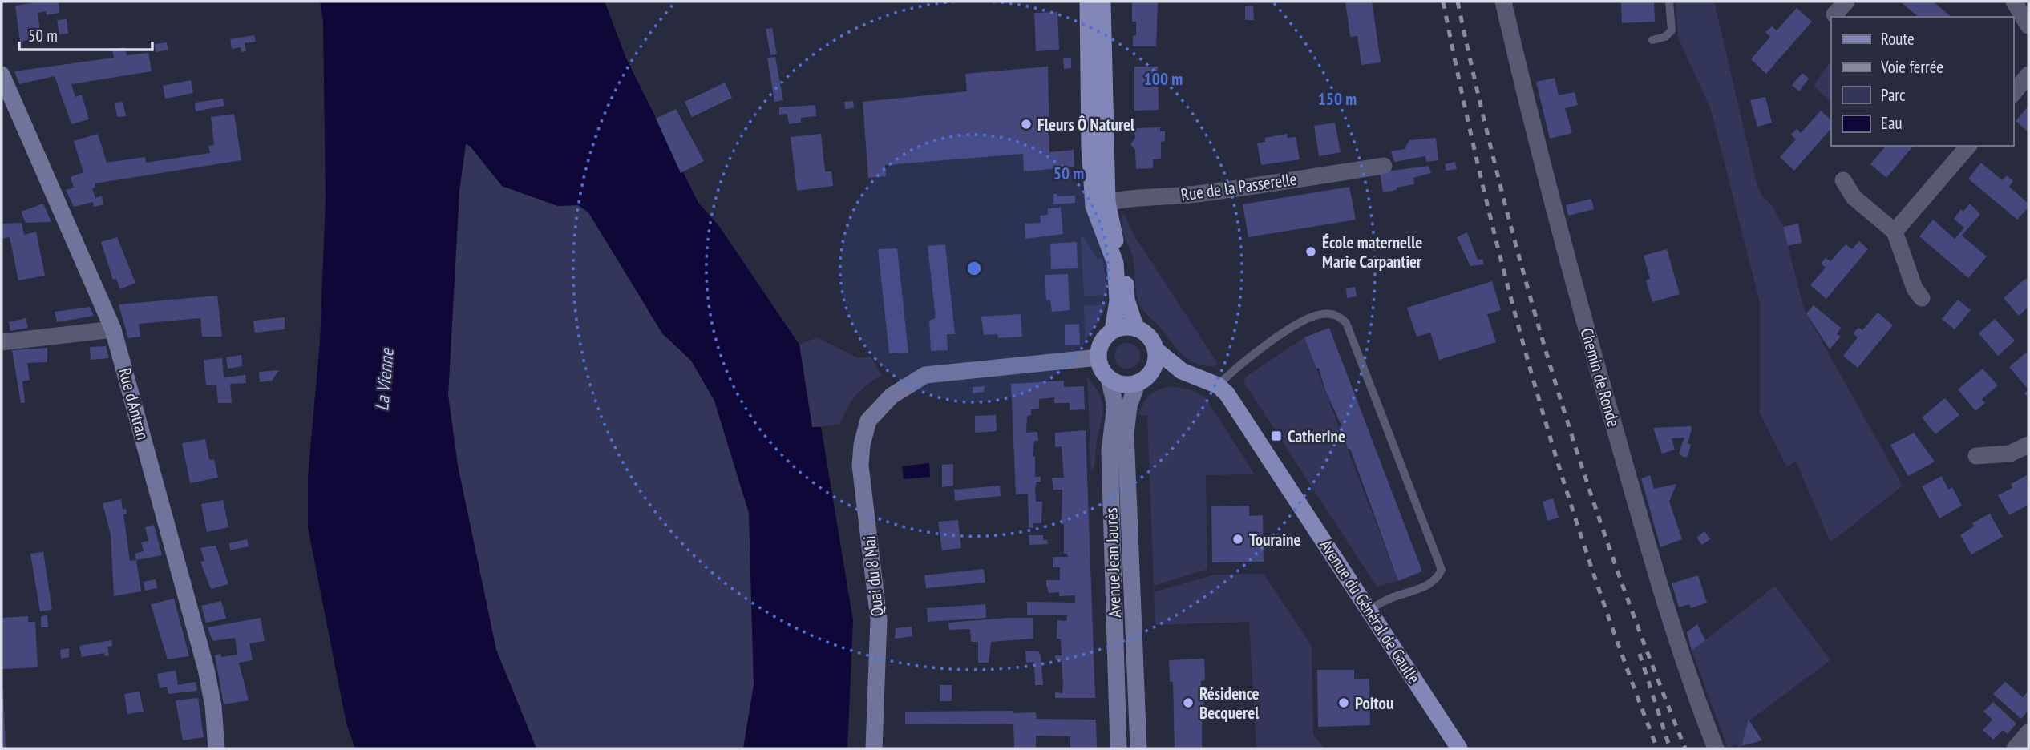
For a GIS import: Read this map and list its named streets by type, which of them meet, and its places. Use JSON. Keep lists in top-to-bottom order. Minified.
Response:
{"streets":{"main road":["Avenue du Général de Gaulle"],"street":["Rue de la Passerelle","Chemin de Ronde","Rue d'Antran","Avenue Jean Jaurès","Quai du 8 Mai"]},"crossings":[["Avenue Jean Jaurès","Quai du 8 Mai"],["Avenue Jean Jaurès","Avenue du Général de Gaulle"],["Quai du 8 Mai","Avenue du Général de Gaulle"]],"water":["La Vienne"],"places":{"other":["Fleurs Ô Naturel","École maternelle Marie Carpantier","Touraine","Résidence Becquerel","Poitou"],"transit":["Catherine"]},"legend":["Route","Voie ferrée","Parc","Eau"],"scale_bar":"50 m","rings":["100 m","150 m","50 m"]}
